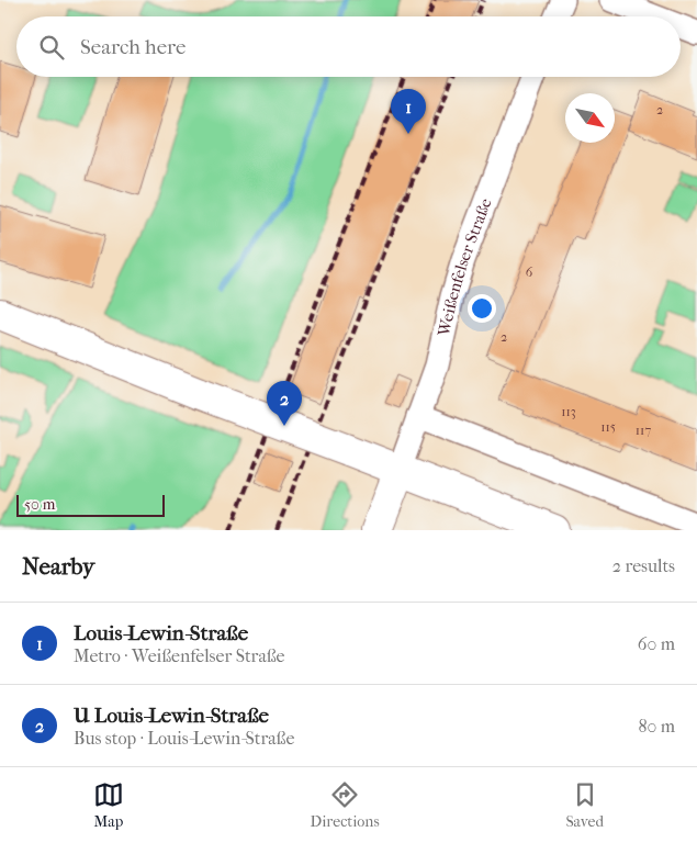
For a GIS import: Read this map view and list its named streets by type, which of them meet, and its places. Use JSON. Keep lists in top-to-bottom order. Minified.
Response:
{"streets":{"street":["Weißenfelser Straße"]},"house_numbers":["2","6","2","113","115","117"],"scale_bar":"50 m","north":"bottom right","page":{"search":"Search here","pins":["1","2"],"scale":"50 m","heading":["Nearby","2 results"],"list":[{"mark":"1","name":"Louis-Lewin-Straße","note":"Metro · Weißenfelser Straße","value":"60 m"},{"mark":"2","name":"U Louis-Lewin-Straße","note":"Bus stop · Louis-Lewin-Straße","value":"80 m"}],"nav":["Map","Directions","Saved"]}}
